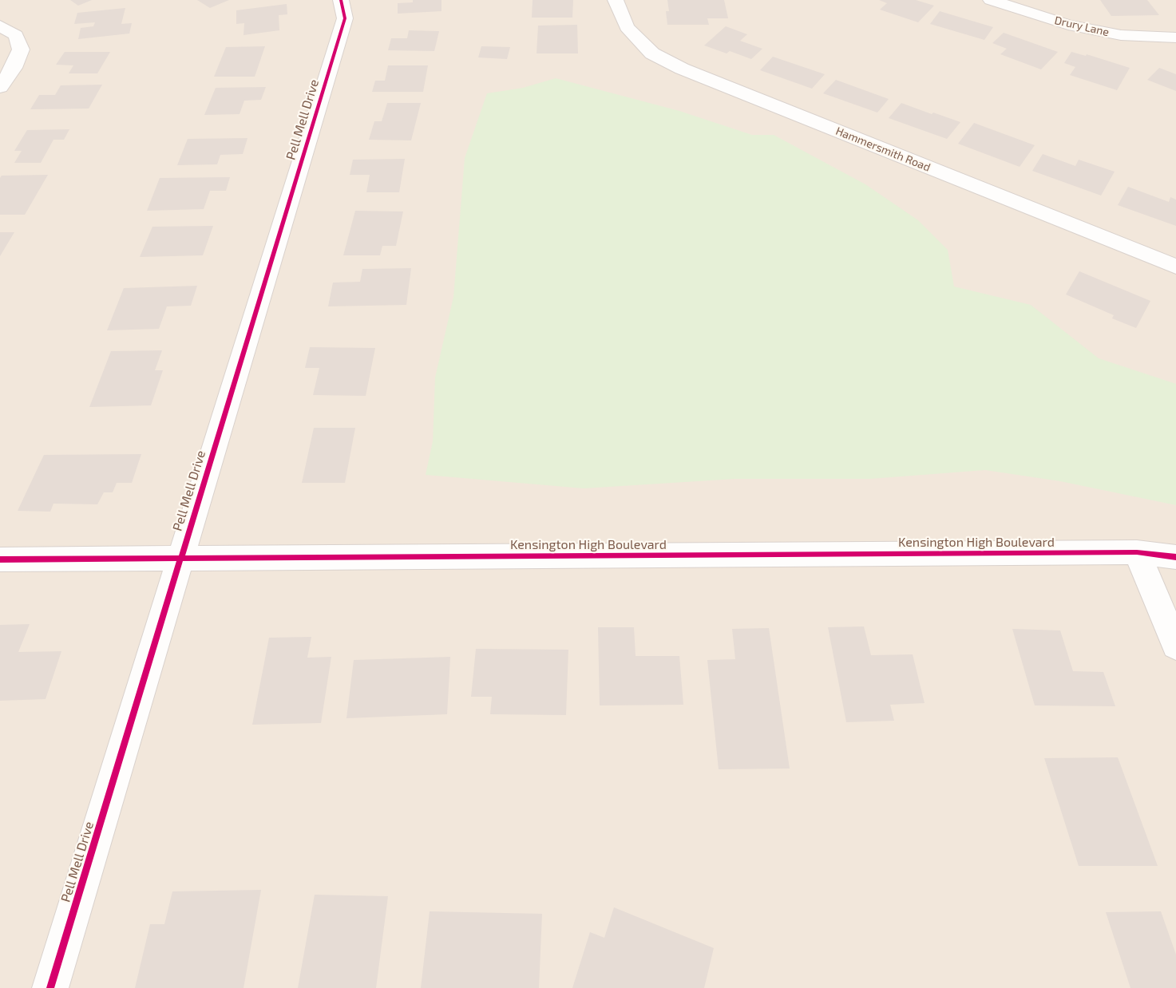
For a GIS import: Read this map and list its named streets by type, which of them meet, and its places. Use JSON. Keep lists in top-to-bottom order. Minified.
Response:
{"streets":{"street":["Drury Lane","Pell Mell Drive","Hammersmith Road","Kensington High Boulevard"]},"crossings":[["Pell Mell Drive","Kensington High Boulevard"]]}
